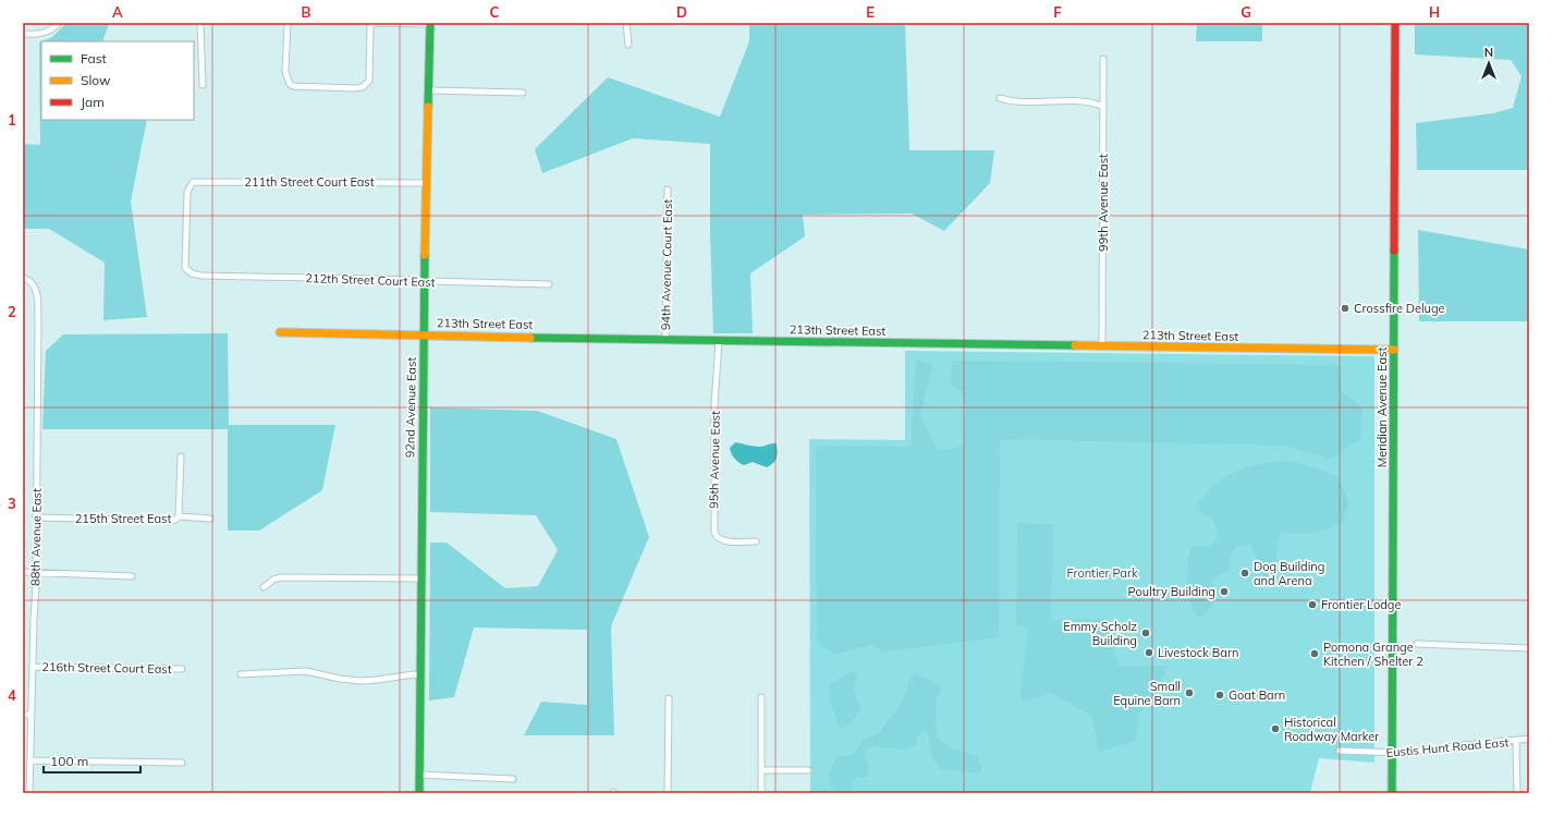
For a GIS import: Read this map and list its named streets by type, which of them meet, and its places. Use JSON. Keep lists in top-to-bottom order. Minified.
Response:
{"streets":{"street":["211th Street Court East","99th Avenue East","94th Avenue Court East","212th Street Court East","213th Street East","92nd Avenue East","Meridian Avenue East","95th Avenue East","215th Street East","88th Avenue East","216th Street Court East","Eustis Hunt Road East"]},"crossings":[["211th Street Court East","212th Street Court East"],["211th Street Court East","92nd Avenue East"],["99th Avenue East","213th Street East"],["94th Avenue Court East","213th Street East"],["212th Street Court East","92nd Avenue East"],["213th Street East","92nd Avenue East"],["213th Street East","Meridian Avenue East"],["213th Street East","95th Avenue East"],["Meridian Avenue East","Eustis Hunt Road East"],["215th Street East","88th Avenue East"],["88th Avenue East","216th Street Court East"]],"parks":["Frontier Park"],"places":["Crossfire Deluge","Dog Building and Arena","Poultry Building","Frontier Lodge","Emmy Scholz Building","Livestock Barn","Pomona Grange Kitchen / Shelter 2","Small Equine Barn","Goat Barn","Historical Roadway Marker"],"legend":["Fast","Slow","Jam"],"scale_bar":"100 m","north":"top","grid":{"columns":["A","B","C","D","E","F","G","H"],"rows":["1","2","3","4"]}}
